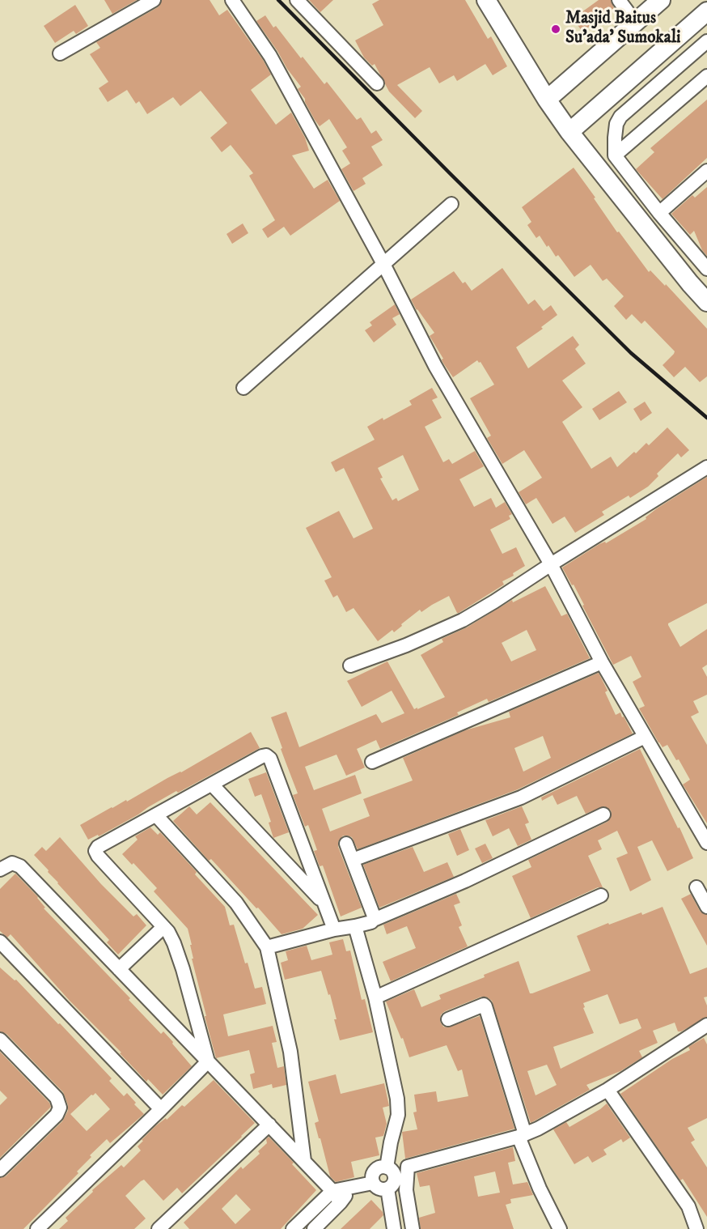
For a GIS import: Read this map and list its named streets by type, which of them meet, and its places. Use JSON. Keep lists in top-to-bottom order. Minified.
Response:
{"places":["Masjid Baitus Su'ada' Sumokali"]}
